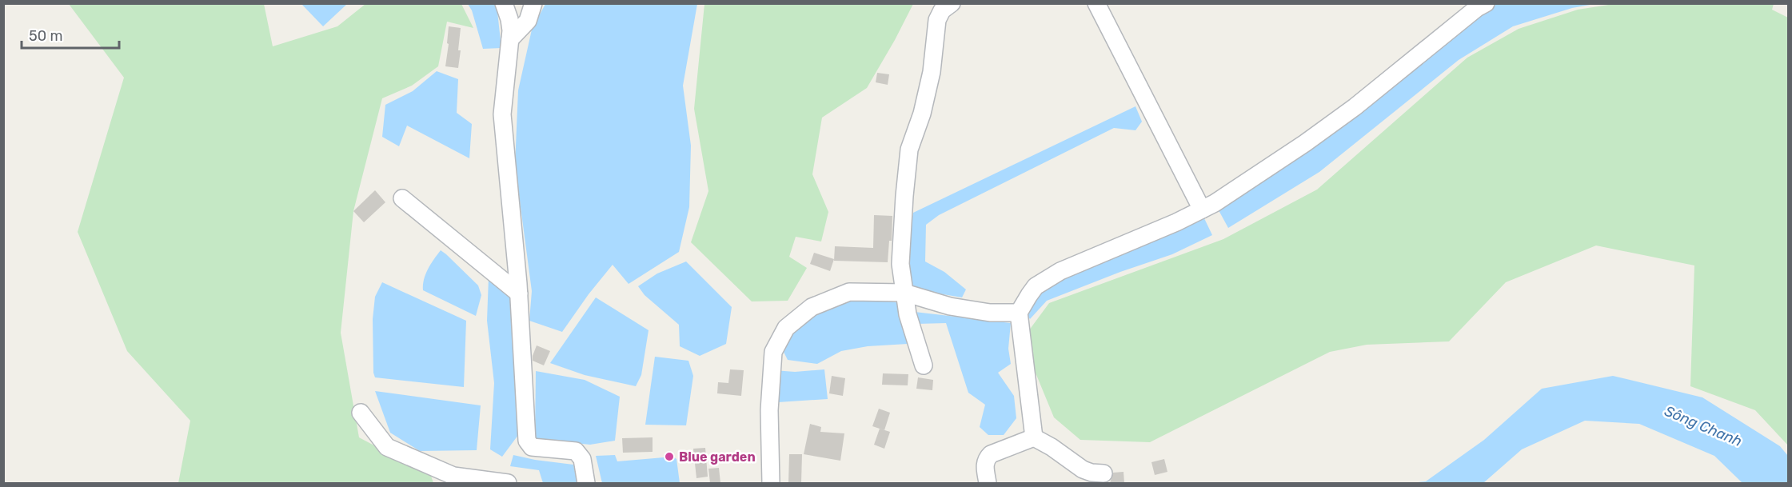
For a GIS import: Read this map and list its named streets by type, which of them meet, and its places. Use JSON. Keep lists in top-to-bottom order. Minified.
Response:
{"water":["Sông Chanh"],"places":["Blue garden"],"scale_bar":"50 m"}
